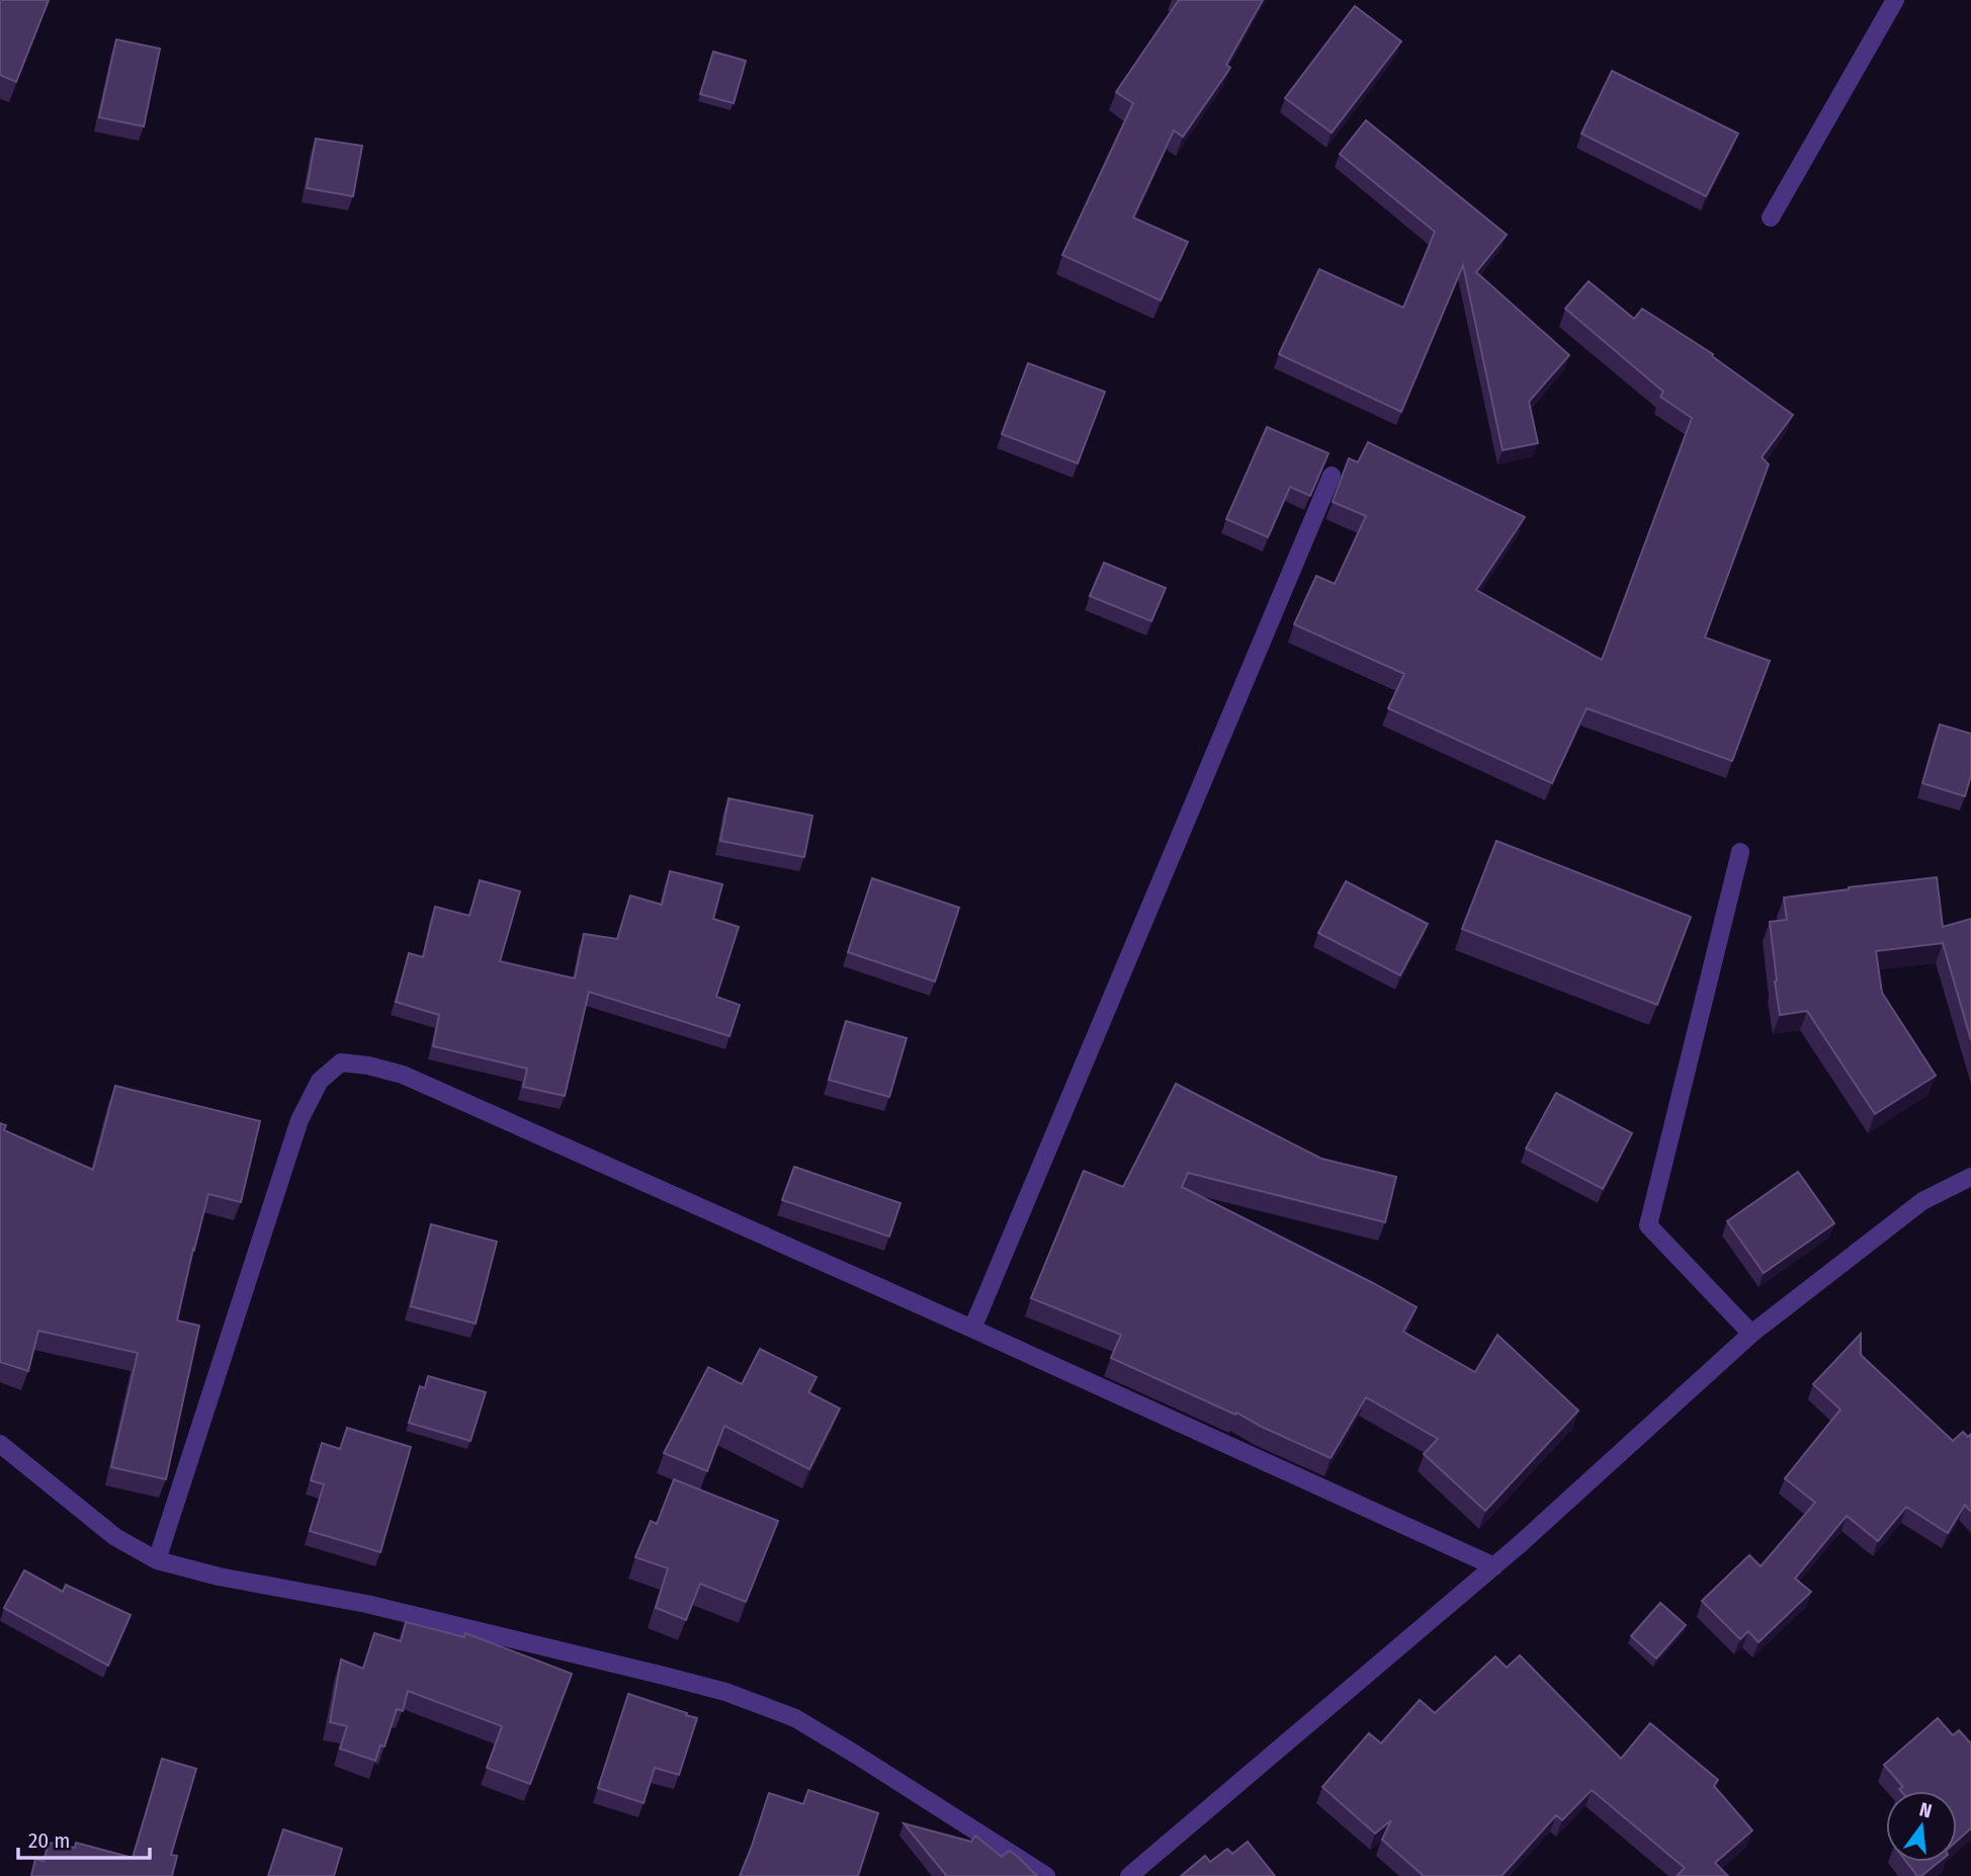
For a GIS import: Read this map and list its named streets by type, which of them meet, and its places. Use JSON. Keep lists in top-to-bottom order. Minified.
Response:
{"scale_bar":"20 m","north":"top"}
